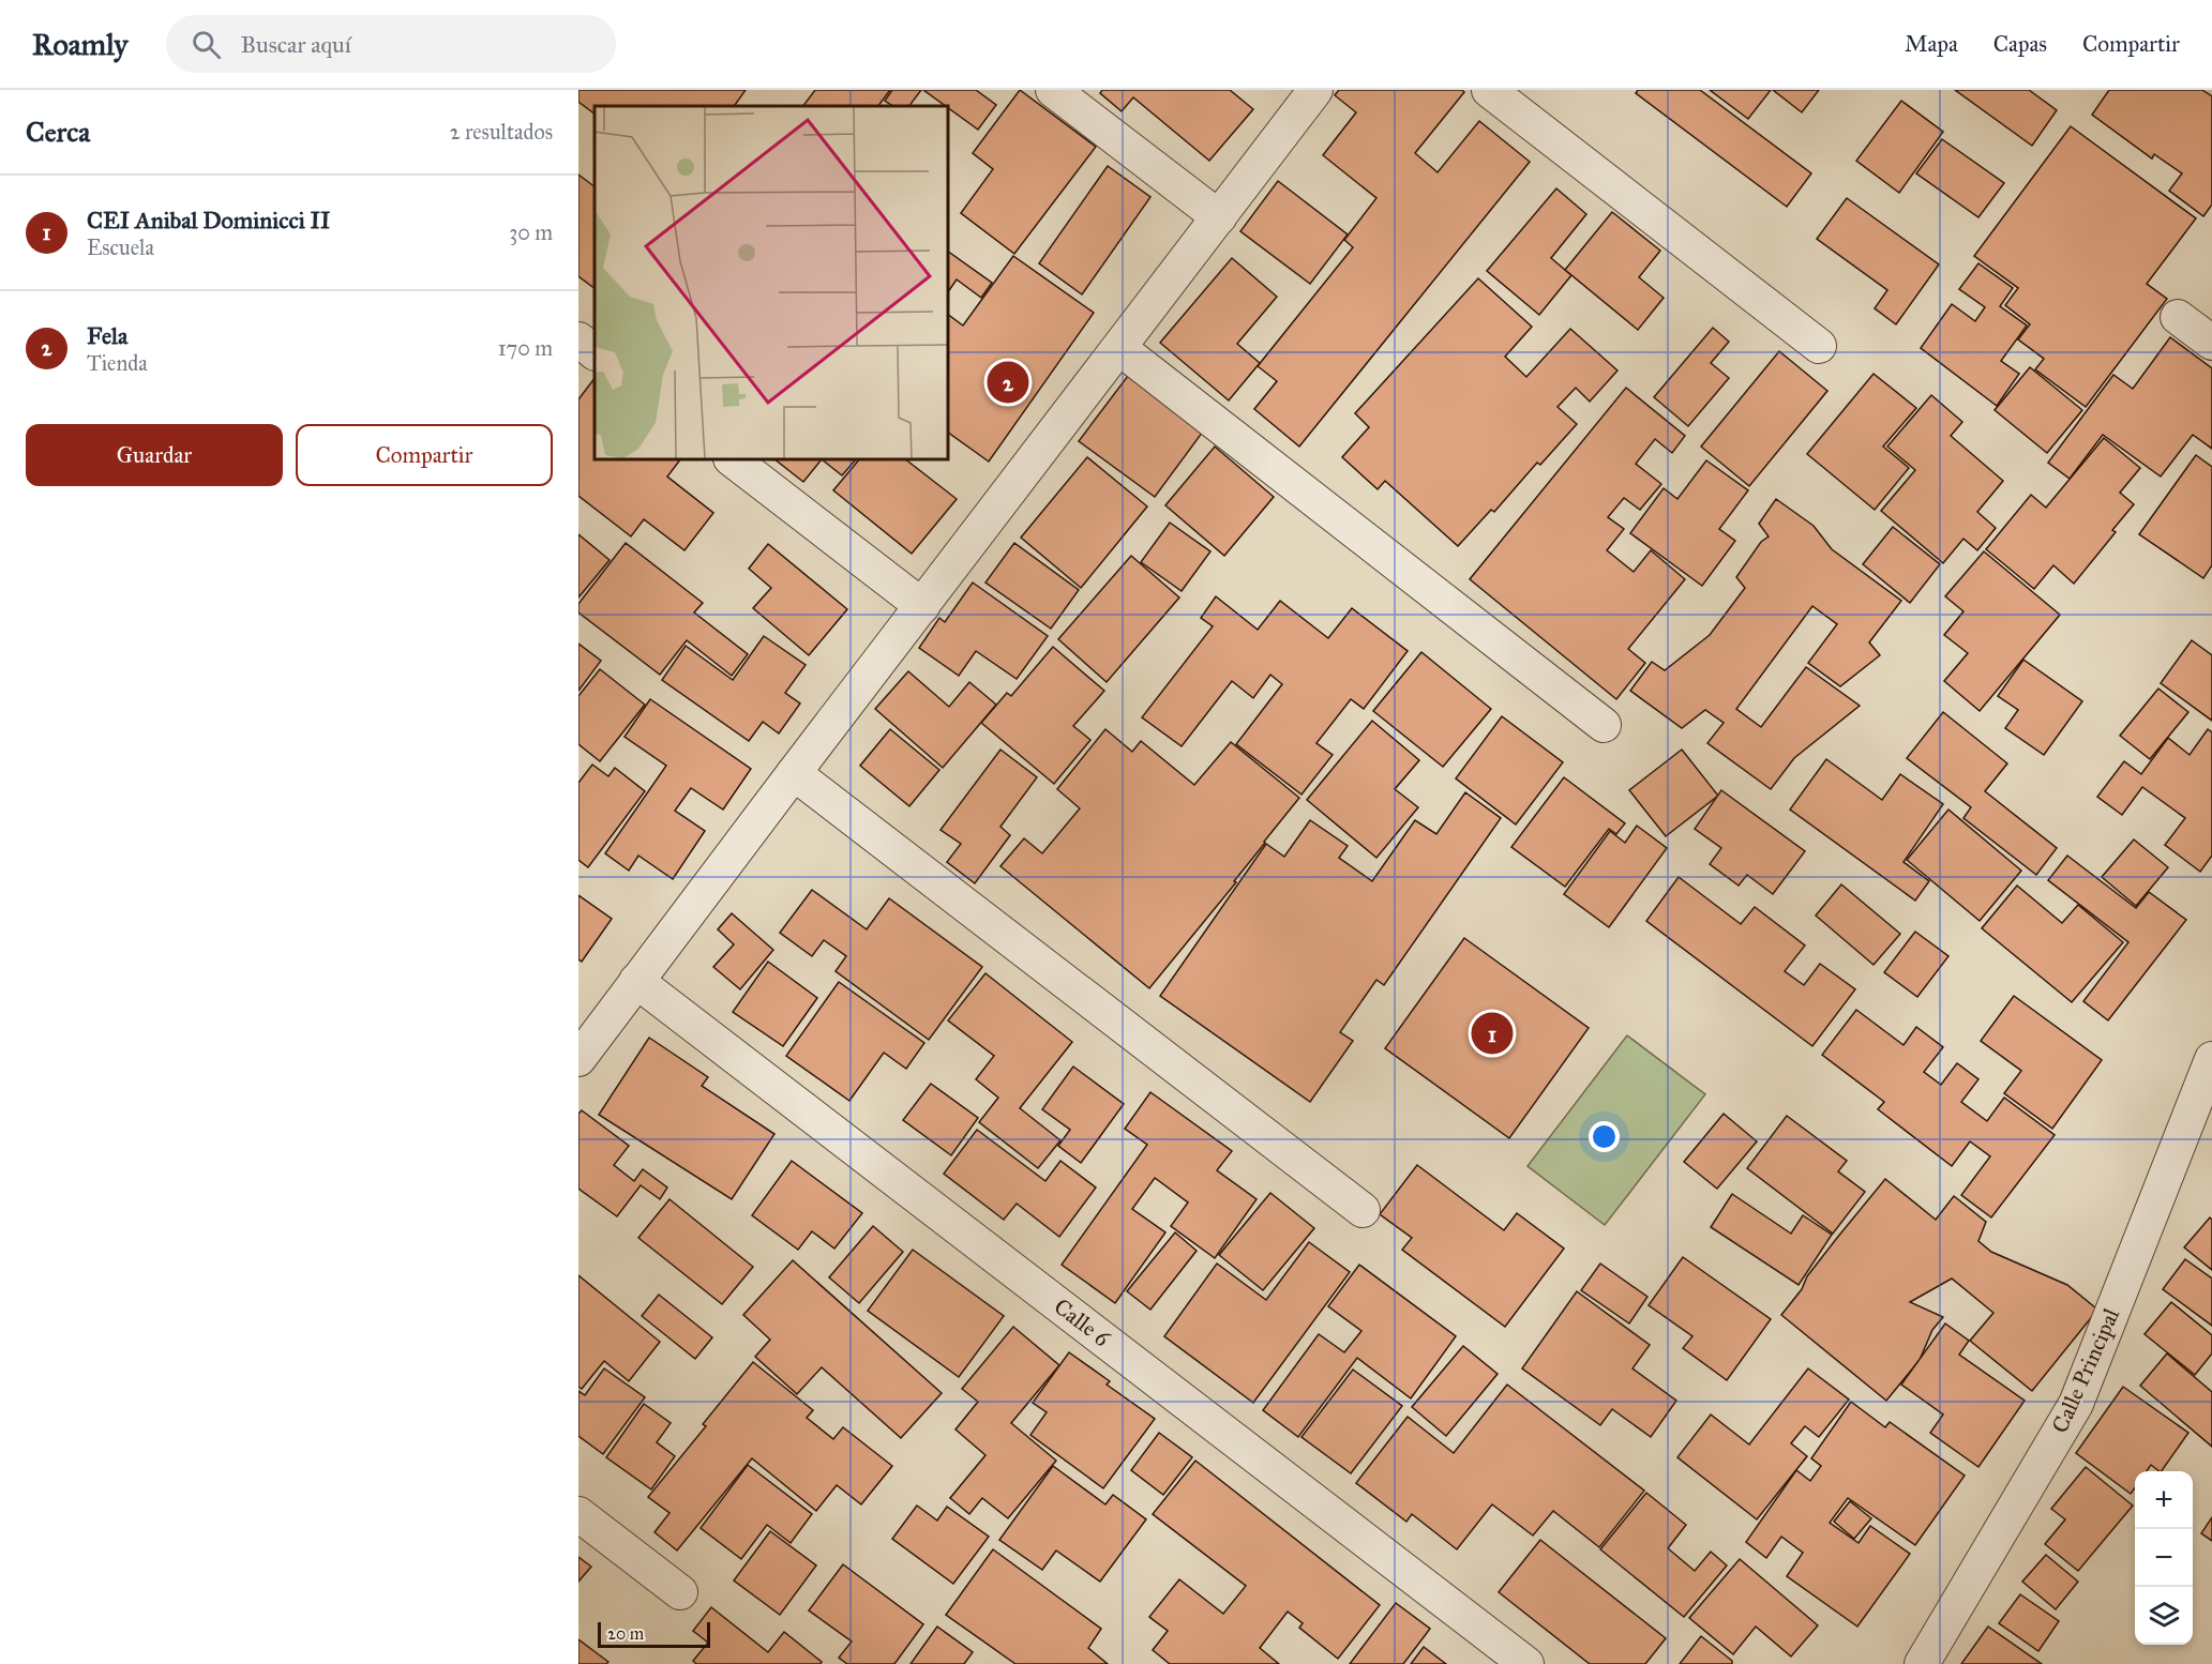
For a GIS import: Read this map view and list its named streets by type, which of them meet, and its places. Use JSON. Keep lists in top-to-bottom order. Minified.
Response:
{"streets":{"street":["Calle 6","Calle Principal"]},"scale_bar":"20 m","page":{"header":"Roamly","search":"Buscar aquí","nav":["Mapa","Capas","Compartir"],"heading":["Cerca","2 resultados"],"list":[{"mark":"1","name":"CEI Anibal Dominicci II","note":"Escuela","value":"30 m"},{"mark":"2","name":"Fela","note":"Tienda","value":"170 m"}],"pins":["2","1"],"buttons":["Guardar","Compartir"],"map_buttons":["+","−"],"scale":"20 m"}}
